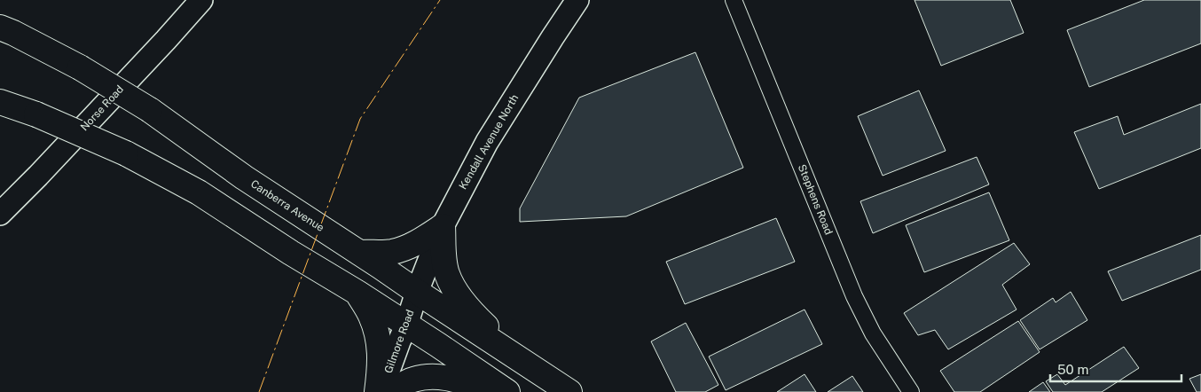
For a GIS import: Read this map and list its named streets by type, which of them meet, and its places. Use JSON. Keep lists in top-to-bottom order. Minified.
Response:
{"streets":{"highway":["Canberra Avenue"],"street":["Norse Road","Kendall Avenue North","Stephens Road","Gilmore Road"]},"crossings":[["Kendall Avenue North","Gilmore Road"]],"scale_bar":"50 m"}
